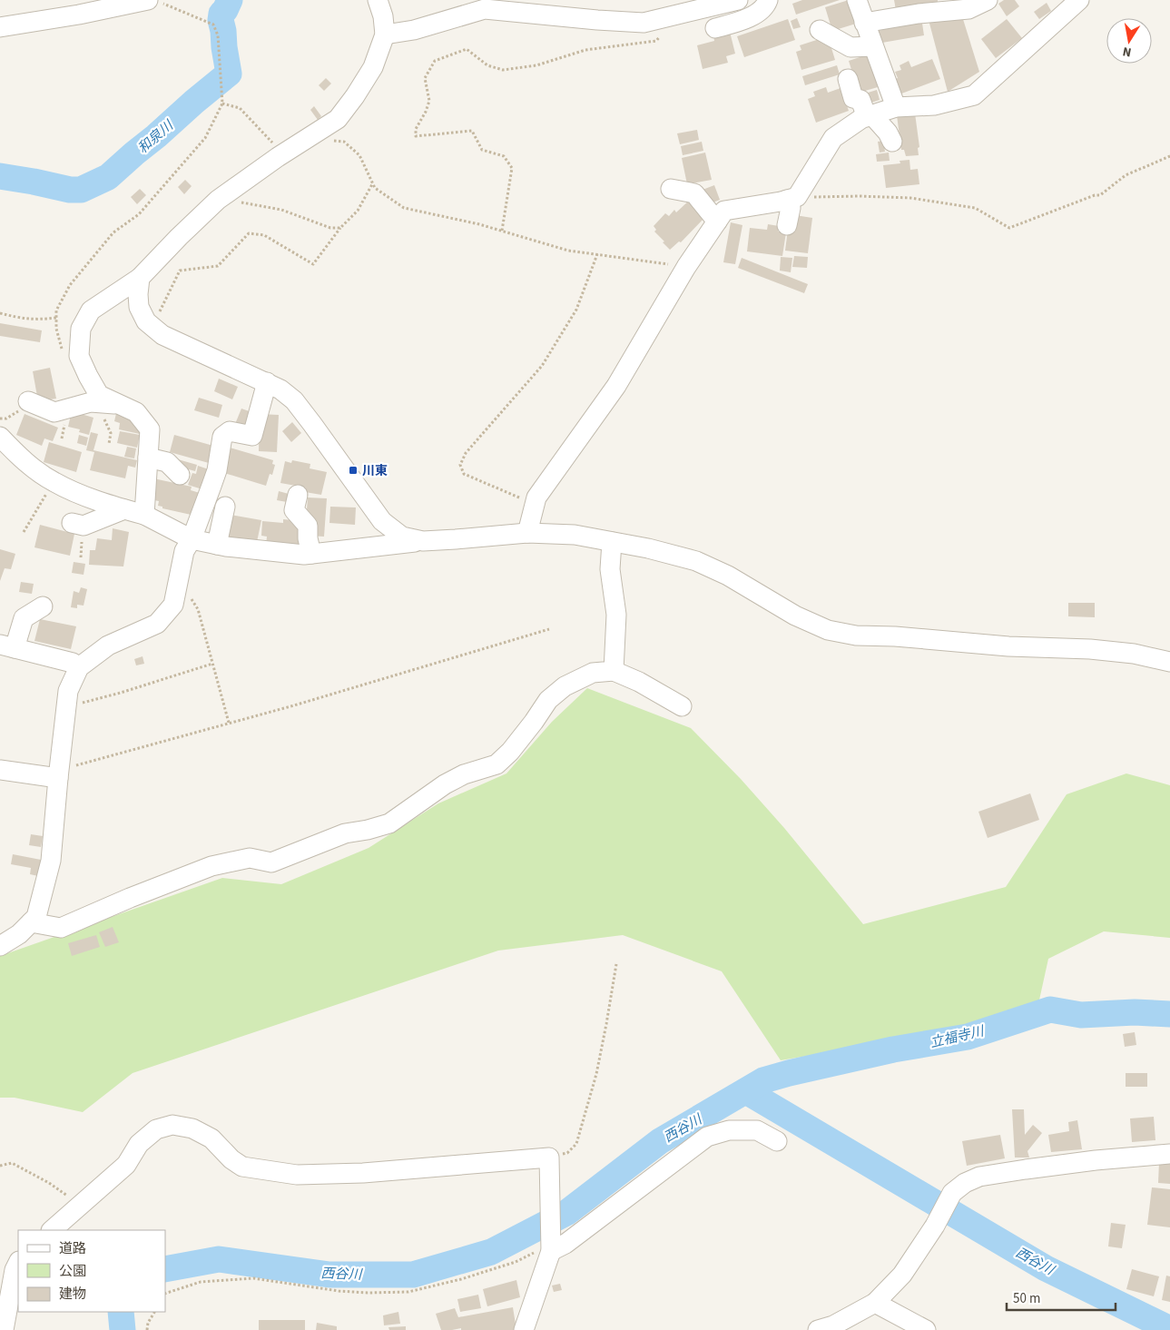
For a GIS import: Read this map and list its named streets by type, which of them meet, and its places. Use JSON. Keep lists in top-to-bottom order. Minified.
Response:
{"water":["和泉川","立福寺川","西谷川"],"places":{"transit":["川東"]},"legend":["道路","公園","建物"],"scale_bar":"50 m","north":"bottom"}
